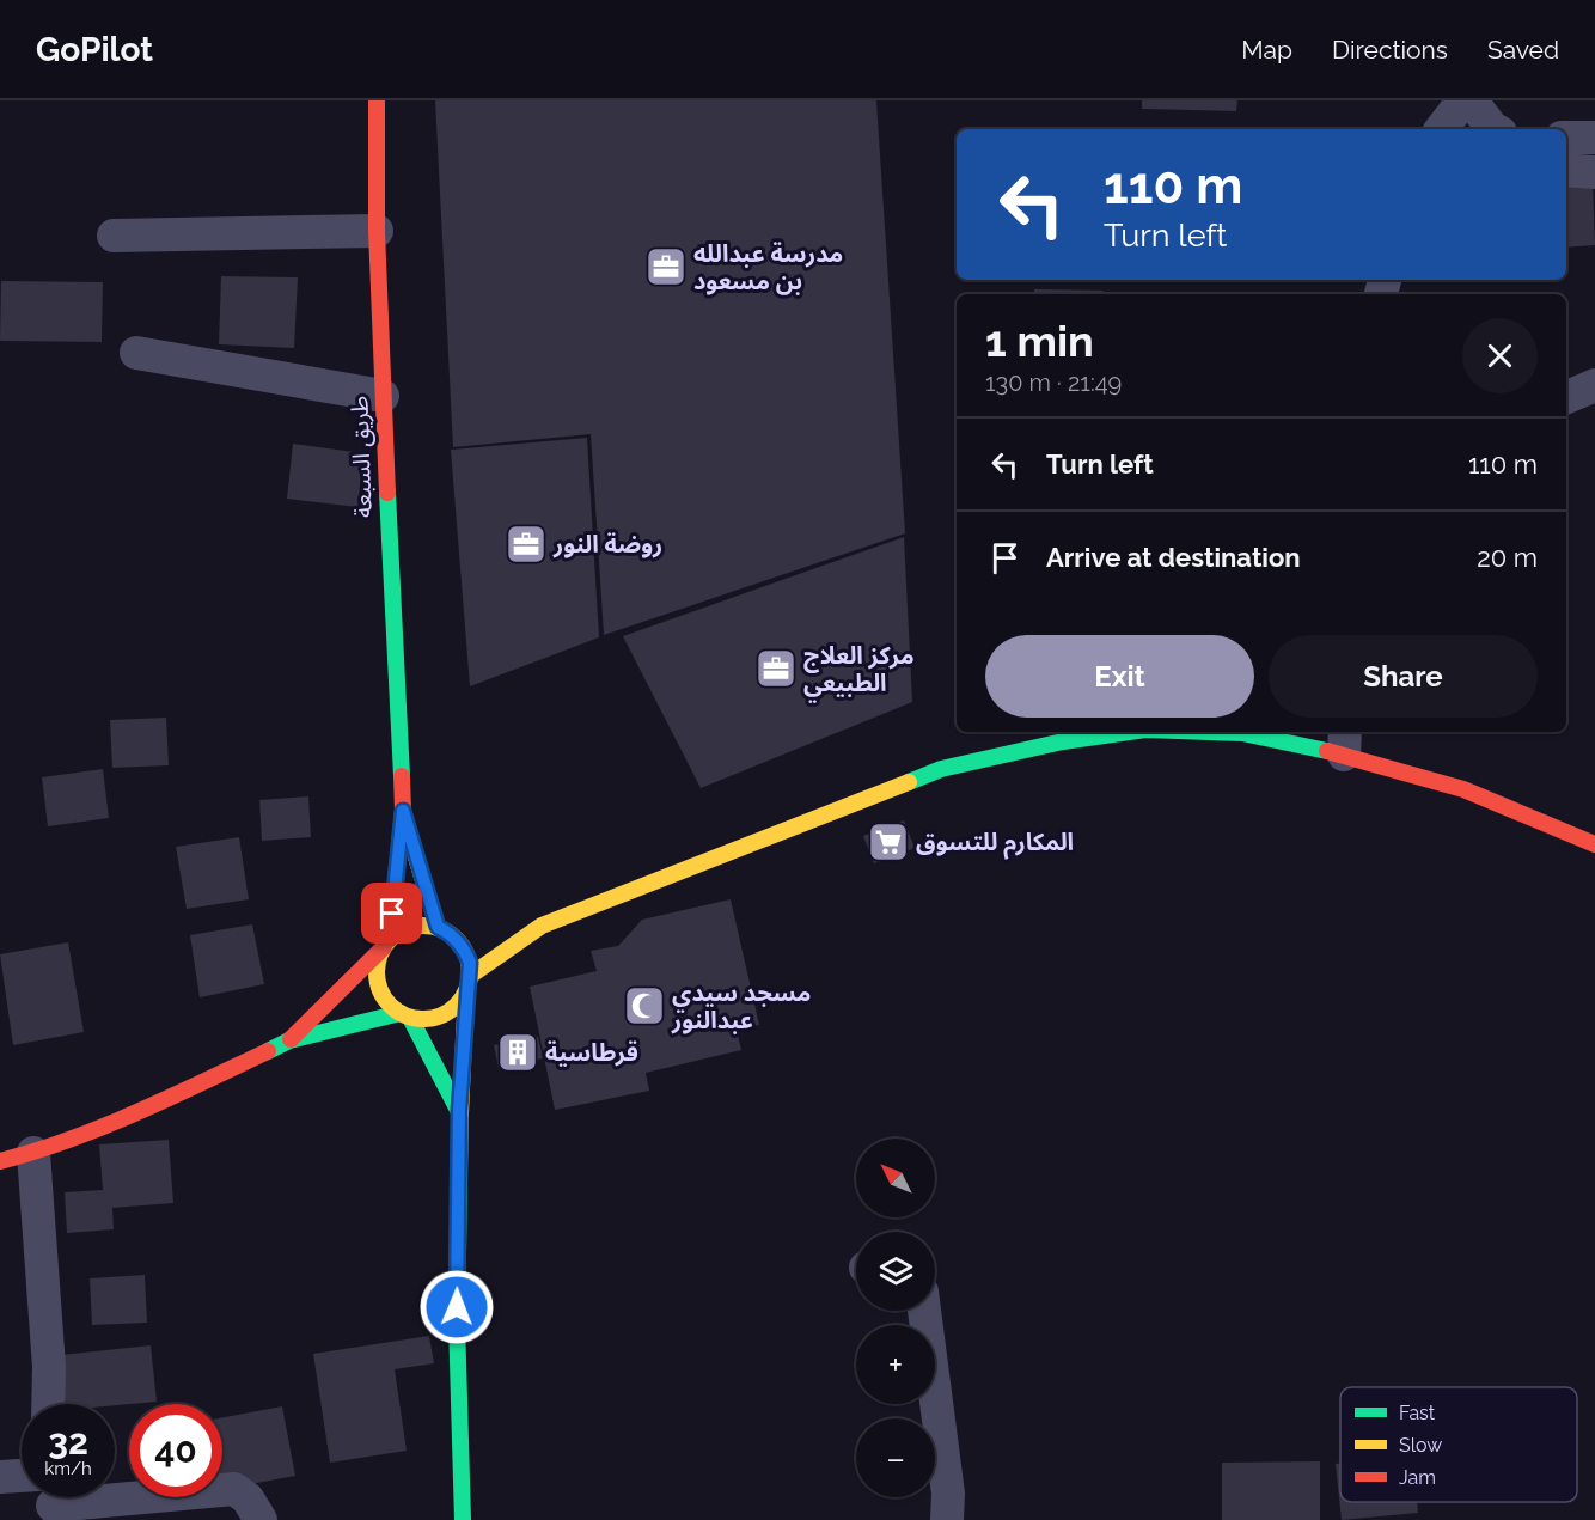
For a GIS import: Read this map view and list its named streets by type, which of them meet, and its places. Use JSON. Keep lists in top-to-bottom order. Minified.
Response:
{"streets":{"street":["طريق السبعة"]},"places":{"office":["مدرسة عبدالله بن مسعود","روضة النور","مركز العلاج الطبيعي"],"supermarket":["المكارم للتسوق"],"mosque":["مسجد سيدي عبدالنور"],"building":["قرطاسية"]},"legend":["Fast","Slow","Jam"],"north":"top left","page":{"header":"GoPilot","nav":["Map","Directions","Saved"],"turn":["110 m","Turn left"],"heading":["1 min","130 m · 21:49"],"list":[{"name":"Turn left","value":"110 m"},{"name":"Arrive at destination","value":"20 m"}],"buttons":["Exit","Share"],"map_buttons":["+","−"],"speed":"32 km/h","limit":"40"}}
